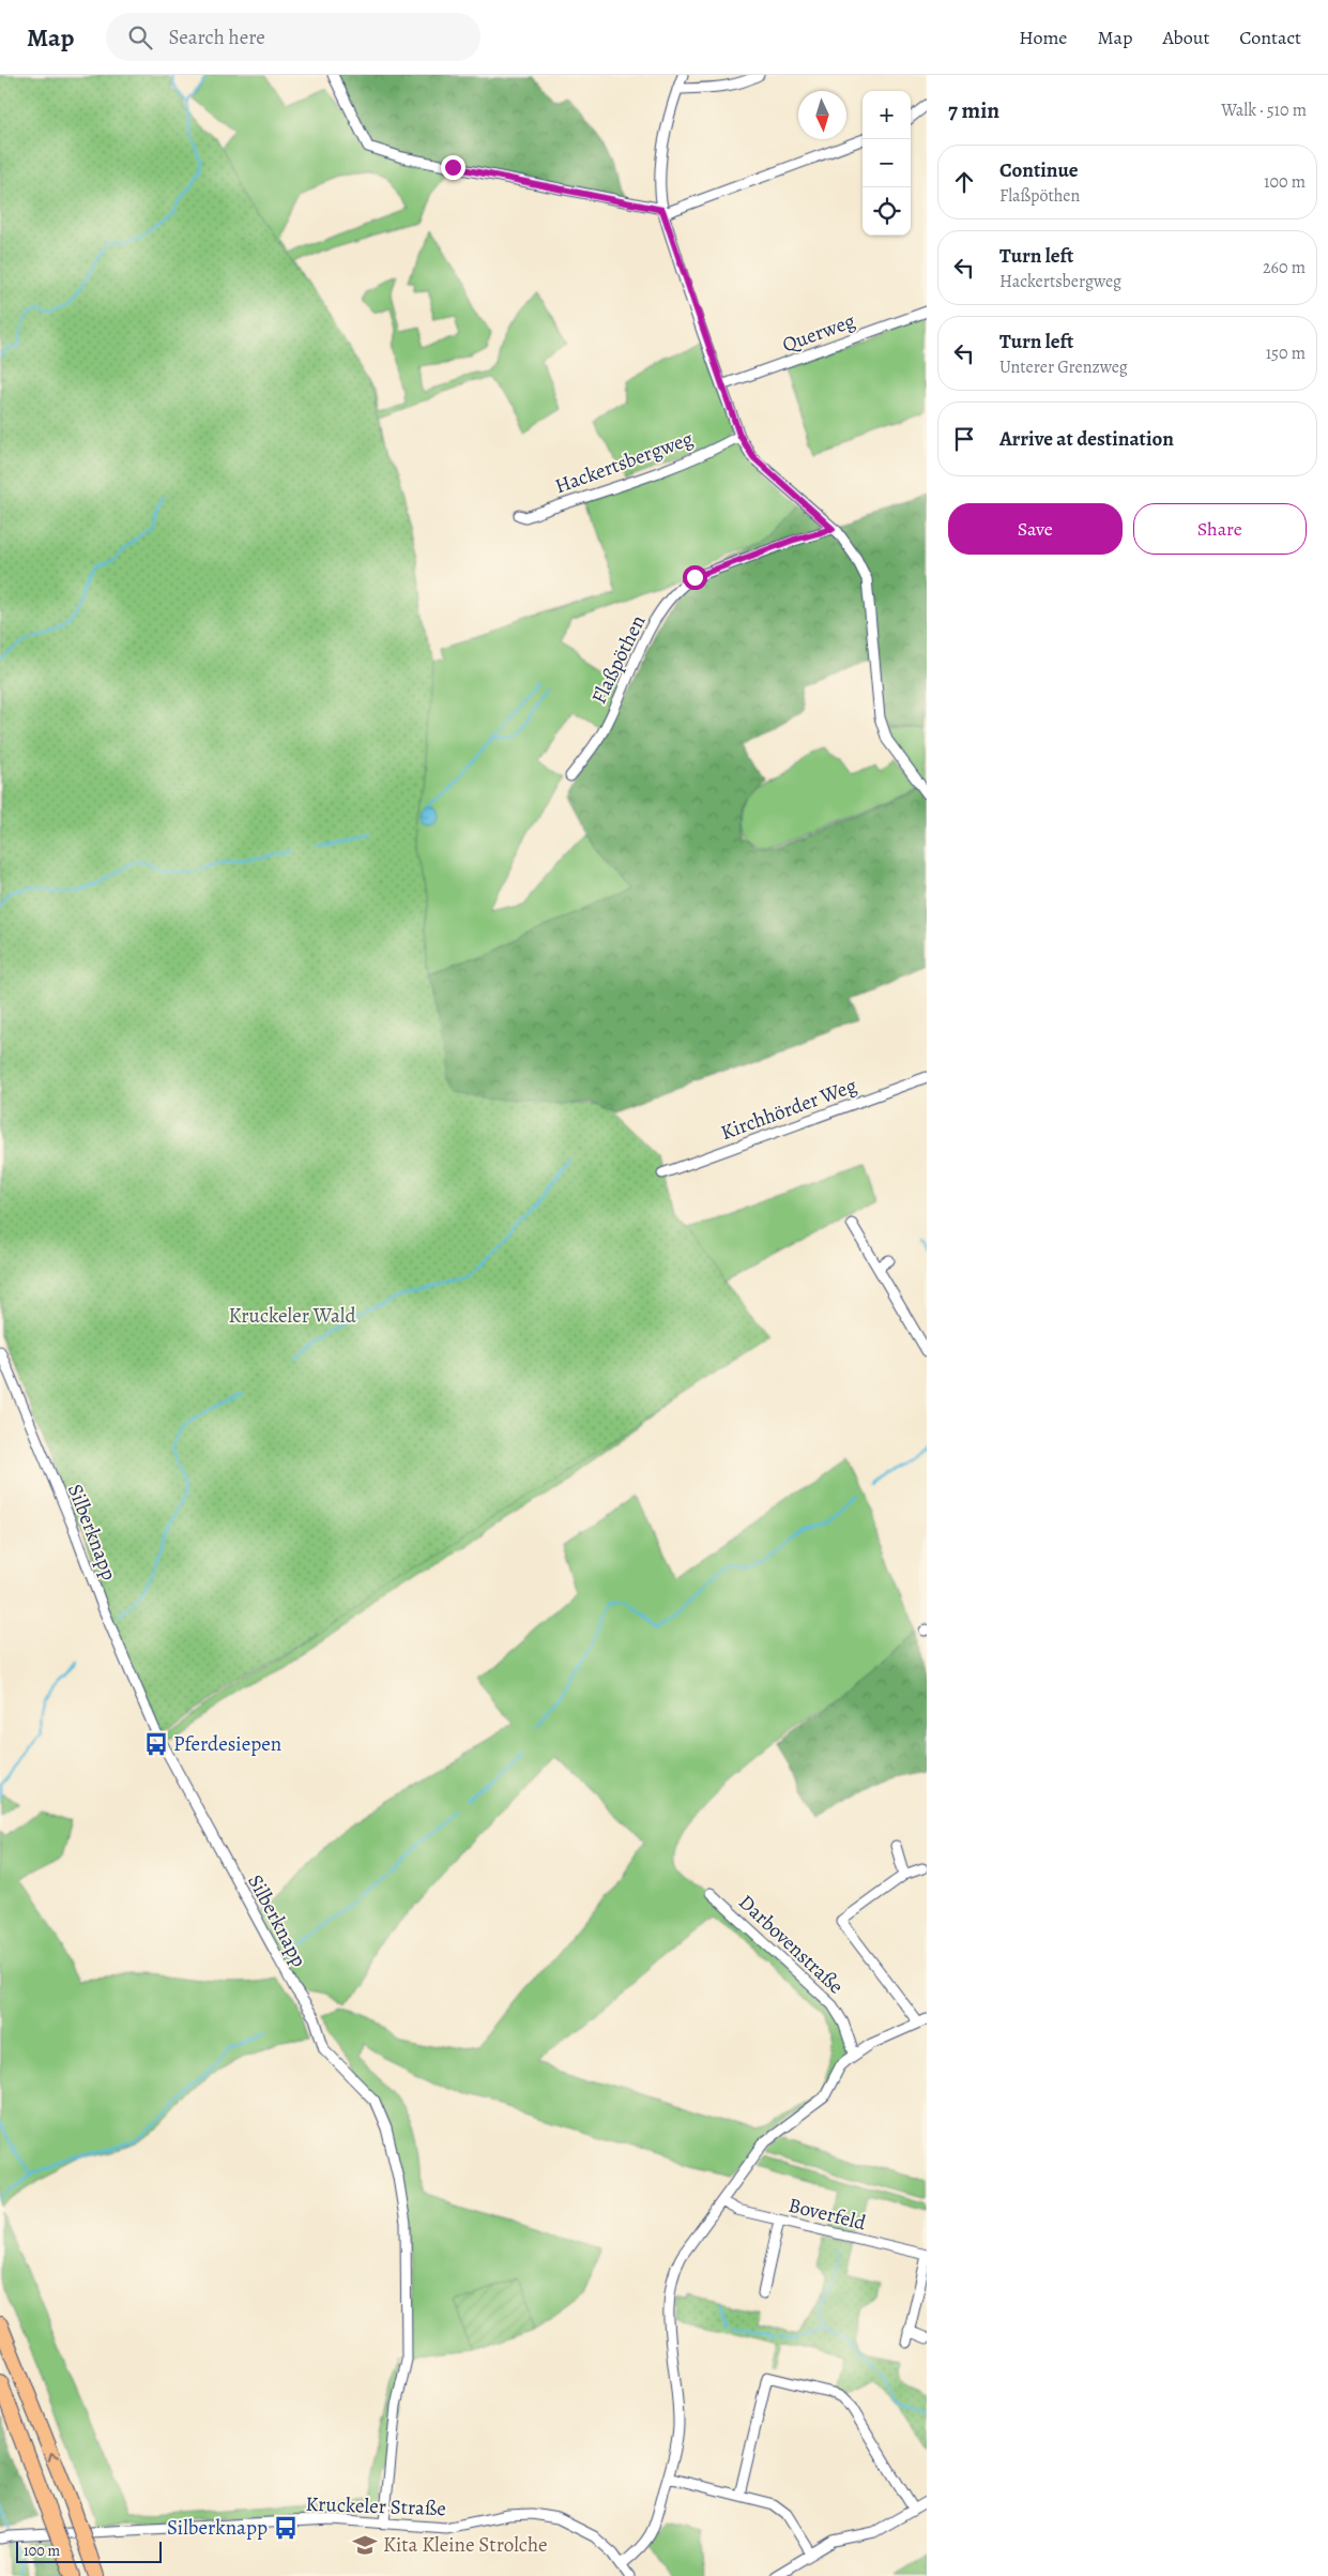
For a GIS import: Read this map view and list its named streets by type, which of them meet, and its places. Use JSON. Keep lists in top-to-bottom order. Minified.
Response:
{"streets":{"street":["Querweg","Hackertsbergweg","Flaßpöthen","Kirchhörder Weg","Silberknapp","Darbovenstraße","Boverfeld","Kruckeler Straße"]},"crossings":[["Silberknapp","Kruckeler Straße"]],"parks":["Kruckeler Wald"],"places":{"bus stop":["Pferdesiepen","Silberknapp"],"school or university":["Kita Kleine Strolche"]},"scale_bar":"100 m","north":"bottom","page":{"header":"Map","search":"Search here","nav":["Home","Map","About","Contact"],"heading":["7 min","Walk · 510 m"],"map_buttons":["+","−"],"list":[["Continue","Flaßpöthen","100 m"],["Turn left","Hackertsbergweg","260 m"],["Turn left","Unterer Grenzweg","150 m"],"Arrive at destination"],"buttons":["Save","Share"],"scale":"100 m"}}
